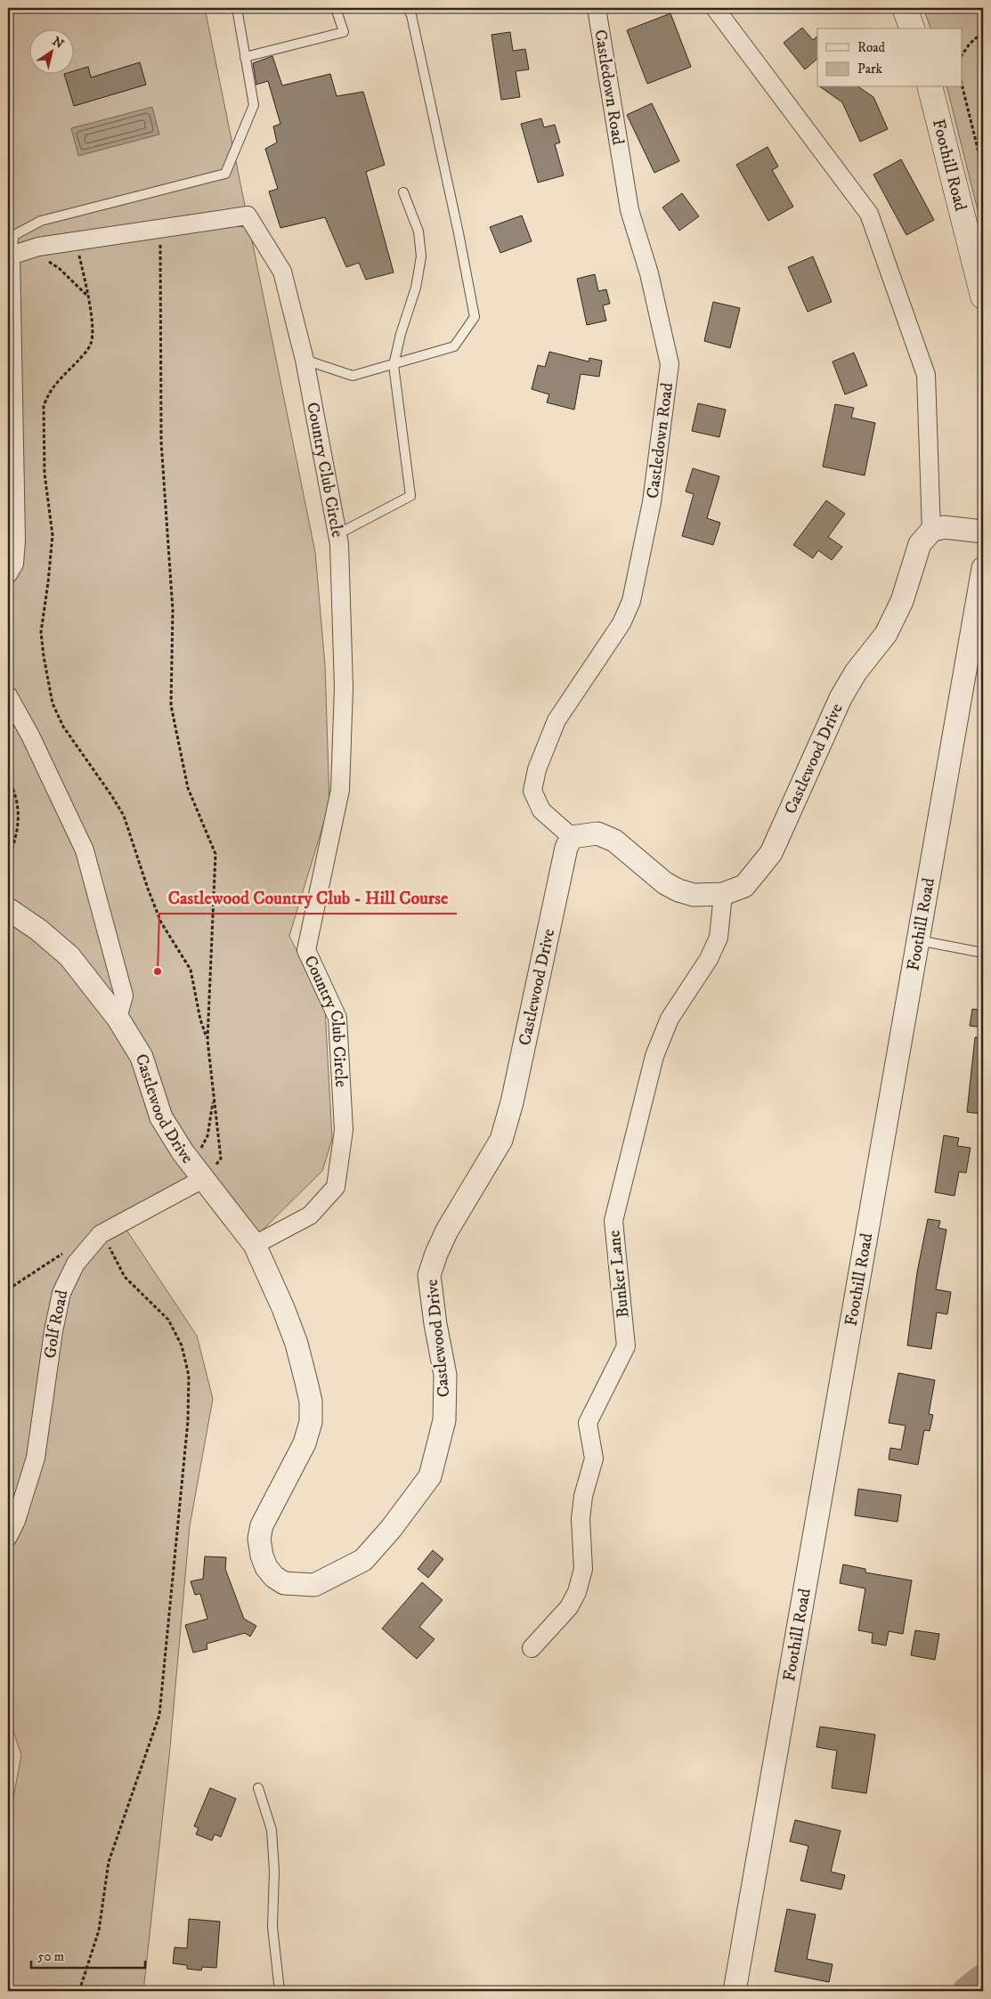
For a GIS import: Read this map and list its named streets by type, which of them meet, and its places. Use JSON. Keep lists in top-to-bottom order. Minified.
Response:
{"streets":{"main road":["Foothill Road"],"street":["Castledown Road","Country Club Circle","Castlewood Drive","Bunker Lane","Golf Road"]},"crossings":[["Castledown Road","Castlewood Drive"],["Country Club Circle","Castlewood Drive"],["Castlewood Drive","Bunker Lane"],["Castlewood Drive","Golf Road"]],"places":["Castlewood Country Club - Hill Course"],"legend":["Road","Park"],"scale_bar":"50 m","north":"top right"}
